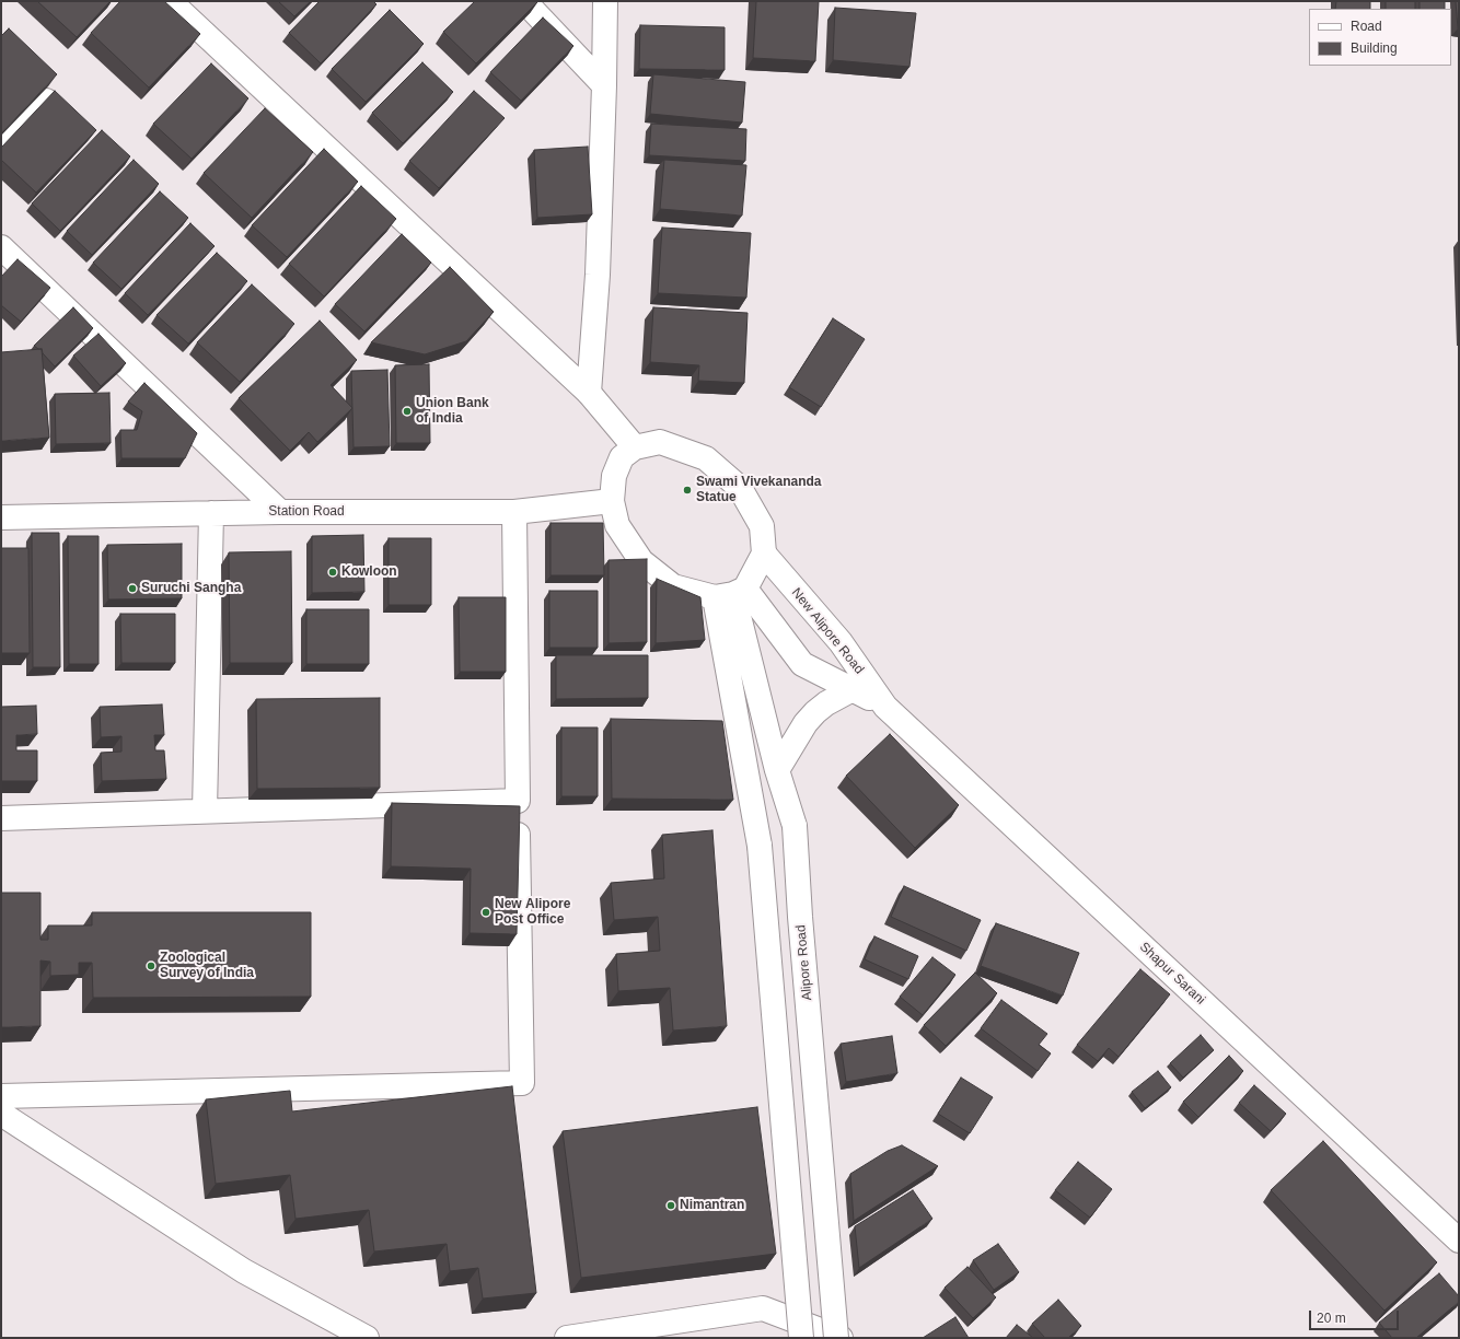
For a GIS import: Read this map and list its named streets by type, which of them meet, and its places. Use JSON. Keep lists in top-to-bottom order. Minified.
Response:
{"streets":{"street":["Station Road","New Alipore Road","Alipore Road","Shapur Sarani"]},"crossings":[["Station Road","New Alipore Road"],["Station Road","Alipore Road"],["New Alipore Road","Alipore Road"],["New Alipore Road","Shapur Sarani"]],"places":["Union Bank of India","Swami Vivekananda Statue","Kowloon","Suruchi Sangha","New Alipore Post Office","Zoological Survey of India","Nimantran"],"legend":["Road","Building"],"scale_bar":"20 m"}
